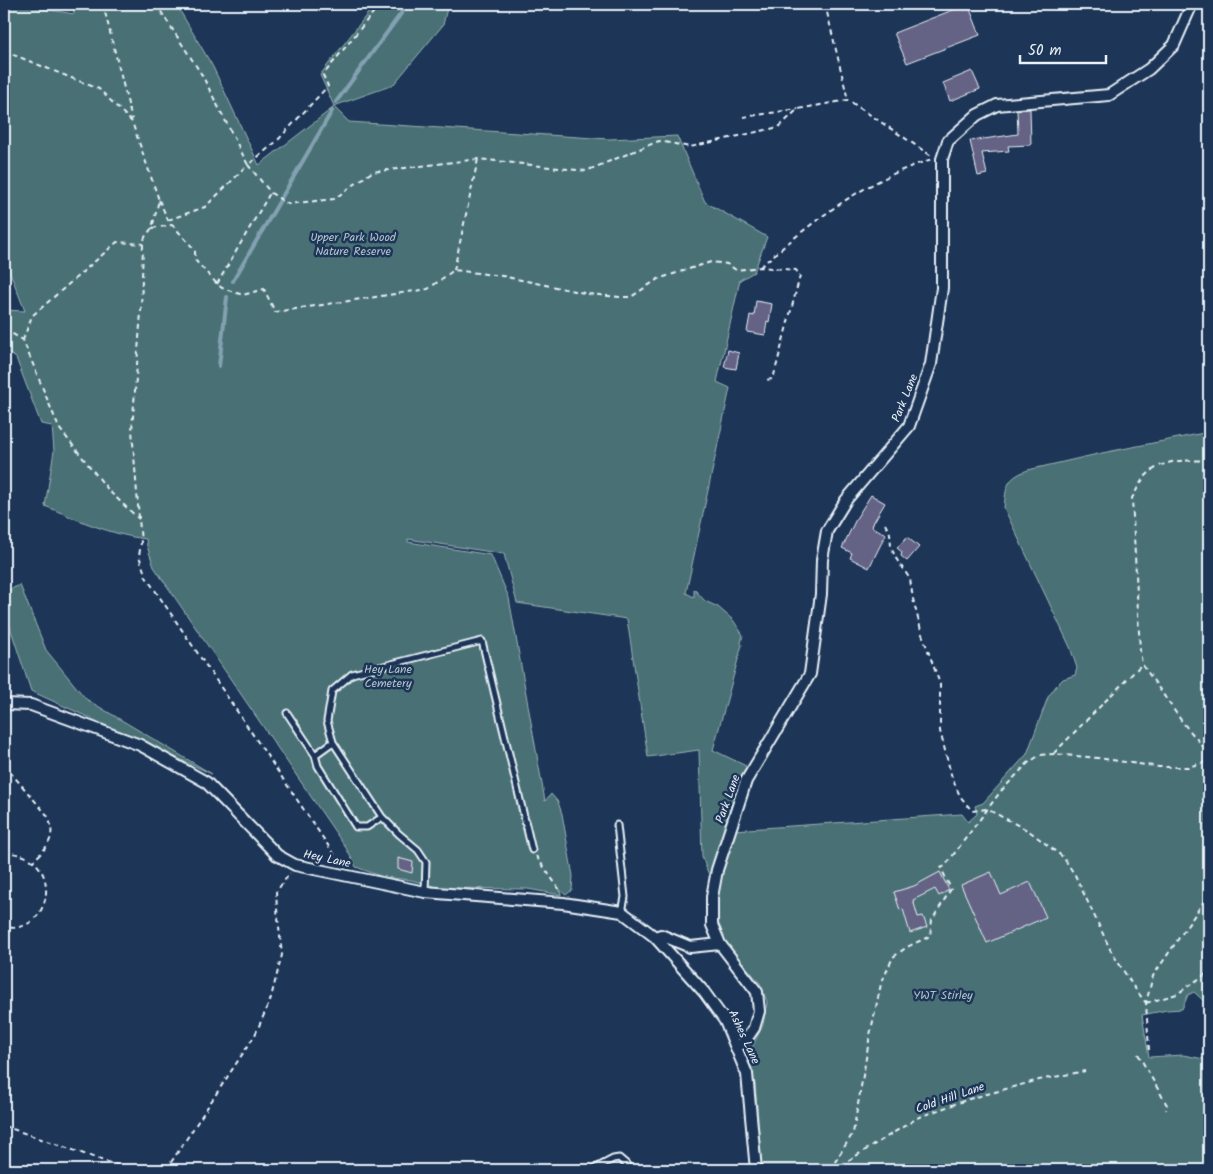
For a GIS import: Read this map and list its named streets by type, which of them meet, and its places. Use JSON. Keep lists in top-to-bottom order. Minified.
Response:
{"streets":{"street":["Park Lane","Hey Lane","Ashes Lane"],"path":["Cold Hill Lane"]},"crossings":[["Park Lane","Ashes Lane"],["Hey Lane","Ashes Lane"]],"parks":["Upper Park Wood Nature Reserve","Hey Lane Cemetery","YWT Stirley"],"scale_bar":"50 m"}
